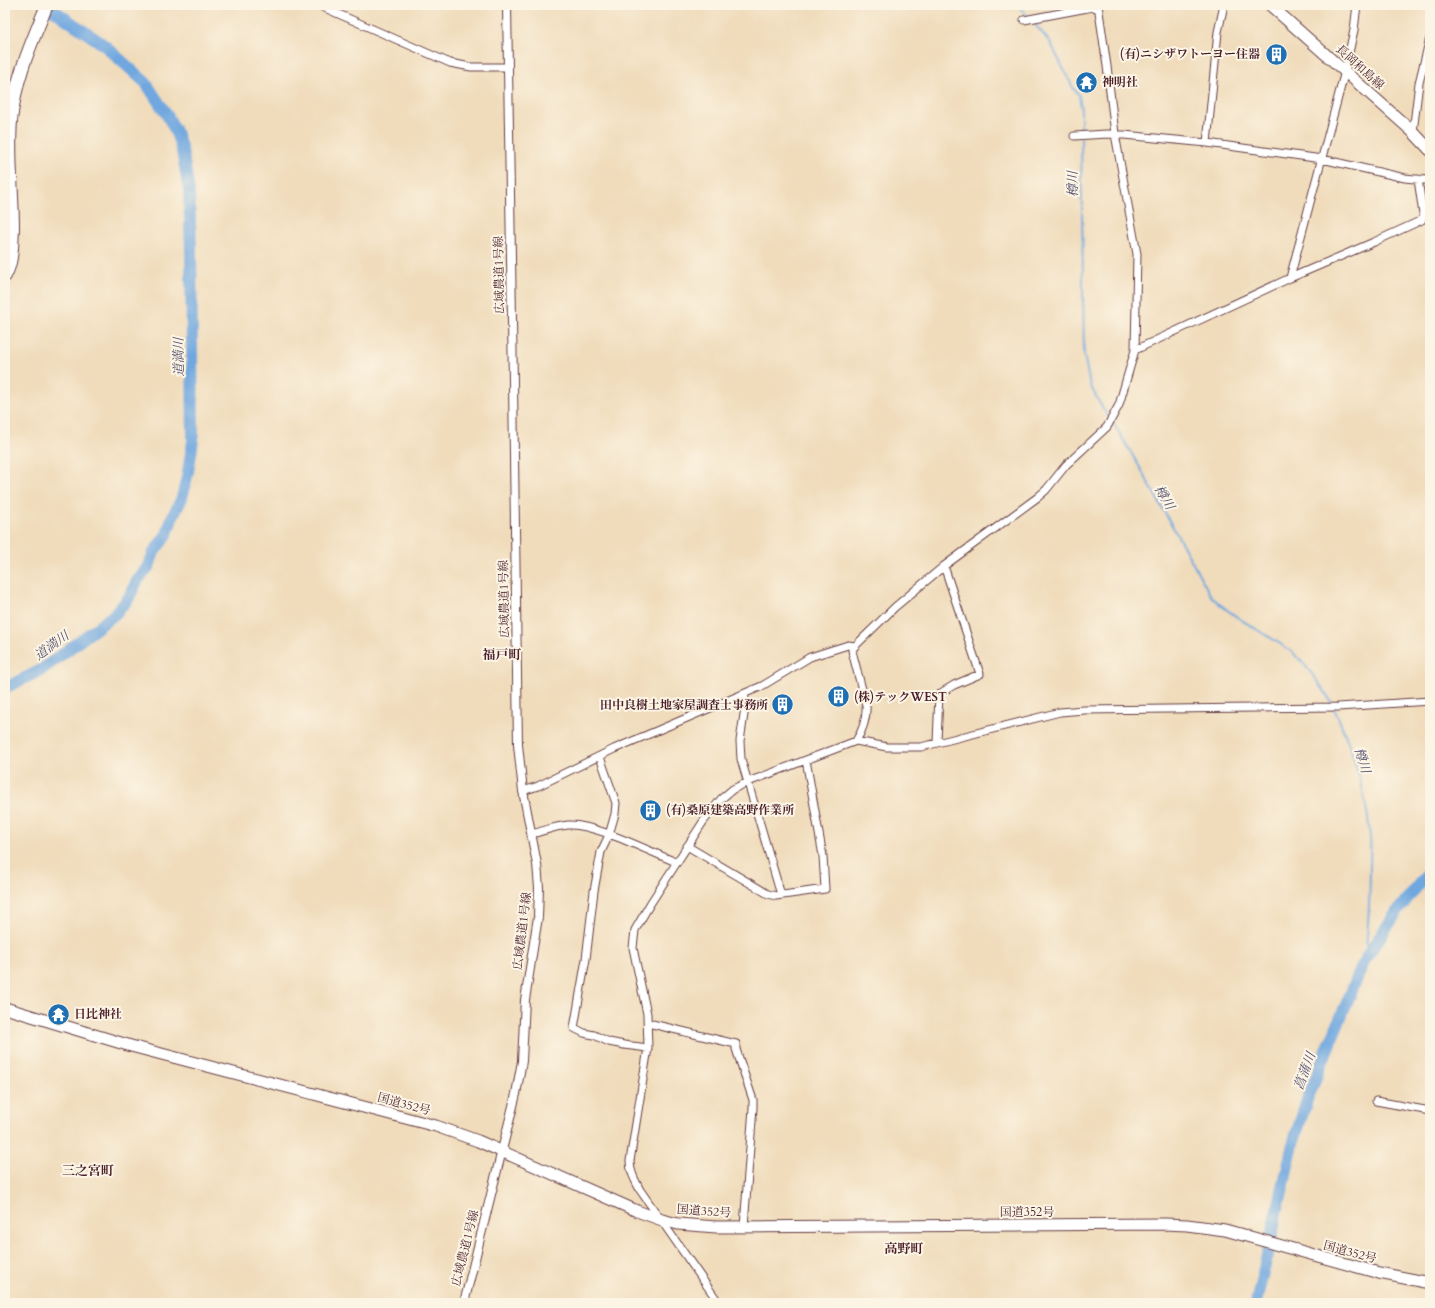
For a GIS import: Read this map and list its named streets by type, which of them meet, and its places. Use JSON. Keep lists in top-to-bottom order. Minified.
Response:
{"streets":{"main road":["長岡和島線","国道352号"],"street":["広域農道1号線"]},"crossings":[["広域農道1号線","国道352号"]],"districts":["福戸町","三之宮町","高野町"],"water":["樽川","道満川","菖蒲川"],"places":{"building":["(有)ニシザワトーヨー住器","(株)テックWEST","田中良樹土地家屋調査士事務所","(有)桑原建築高野作業所"],"temple":["神明社","日比神社"]}}
